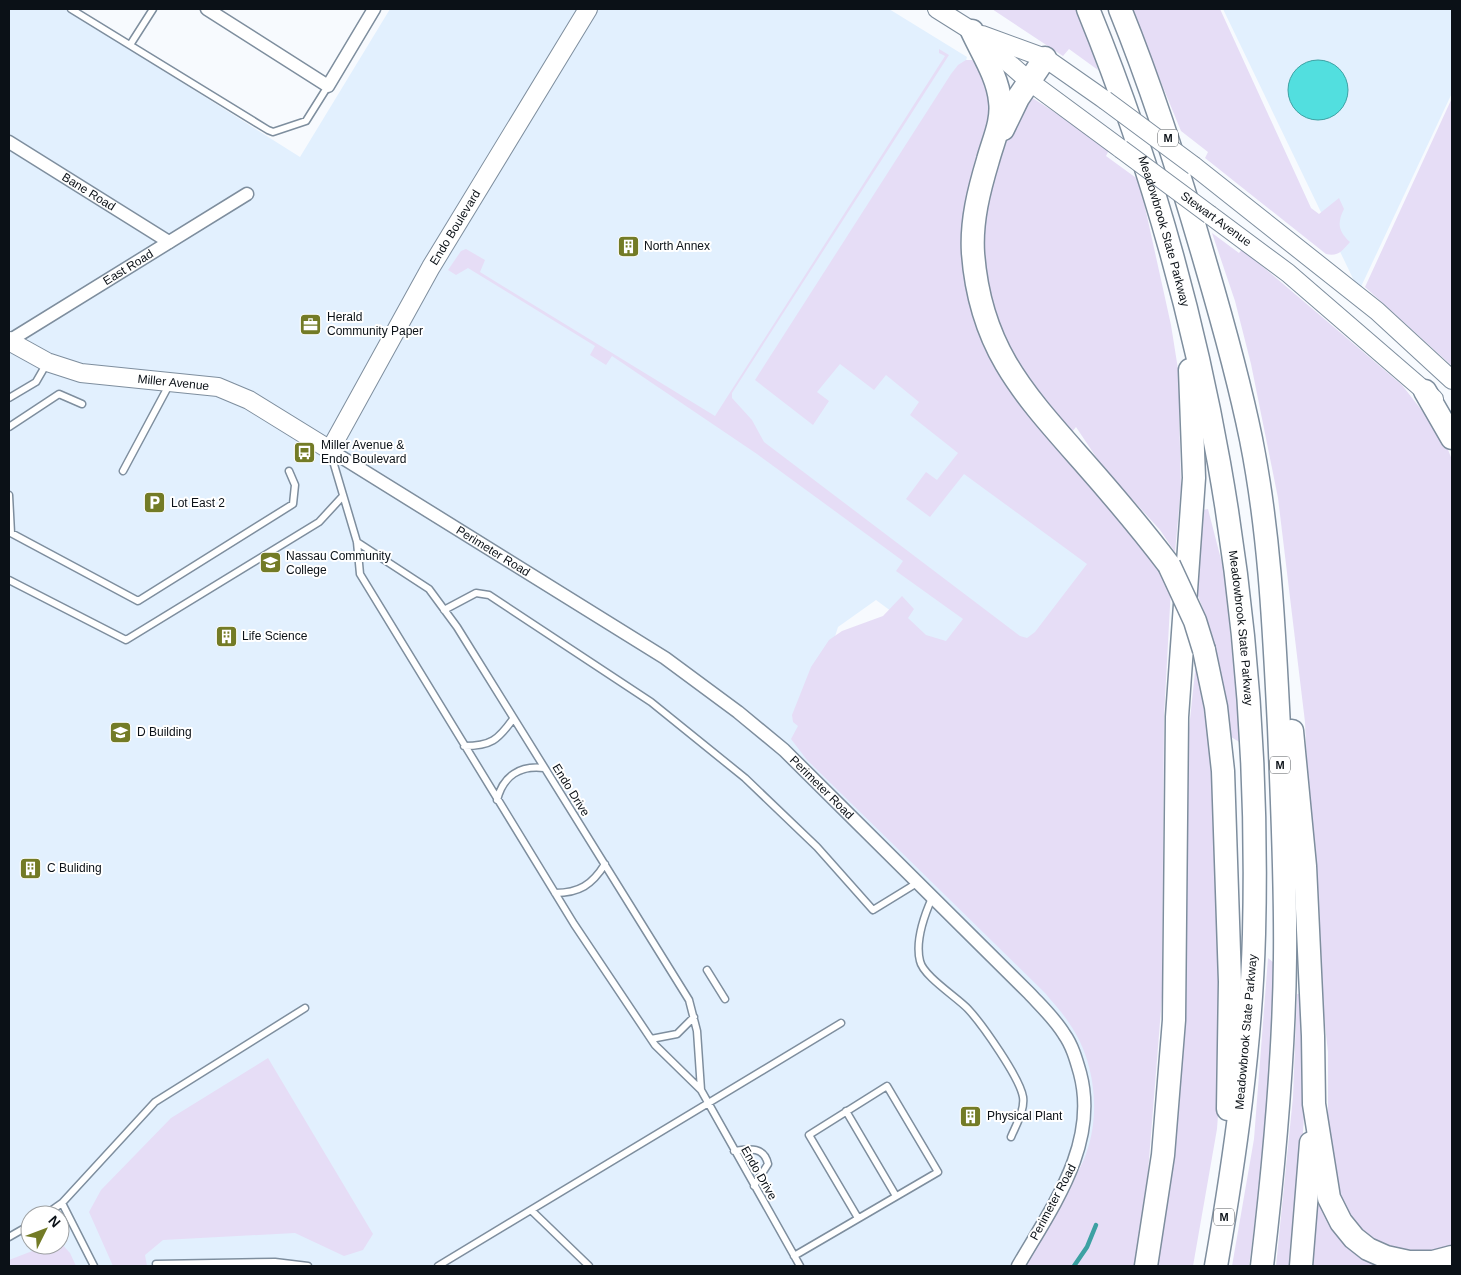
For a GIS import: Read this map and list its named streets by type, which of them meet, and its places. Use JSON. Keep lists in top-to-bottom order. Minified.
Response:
{"streets":{"highway":["M","Meadowbrook State Parkway"],"main road":["Stewart Avenue","Endo Boulevard","Miller Avenue"],"street":["Bane Road","East Road","Perimeter Road"],"lane":["Endo Drive"]},"crossings":[["Bane Road","East Road"],["Endo Boulevard","Miller Avenue"],["Endo Boulevard","Perimeter Road"],["Endo Boulevard","Endo Drive"],["East Road","Miller Avenue"],["Miller Avenue","Perimeter Road"],["Miller Avenue","Endo Drive"],["Perimeter Road","Endo Drive"]],"places":{"building":["North Annex","Life Science","C Buliding","Physical Plant"],"office":["Herald Community Paper"],"bus stop":["Miller Avenue & Endo Boulevard"],"parking":["Lot East 2"],"school or university":["Nassau Community College","D Building"]},"north":"top right"}
